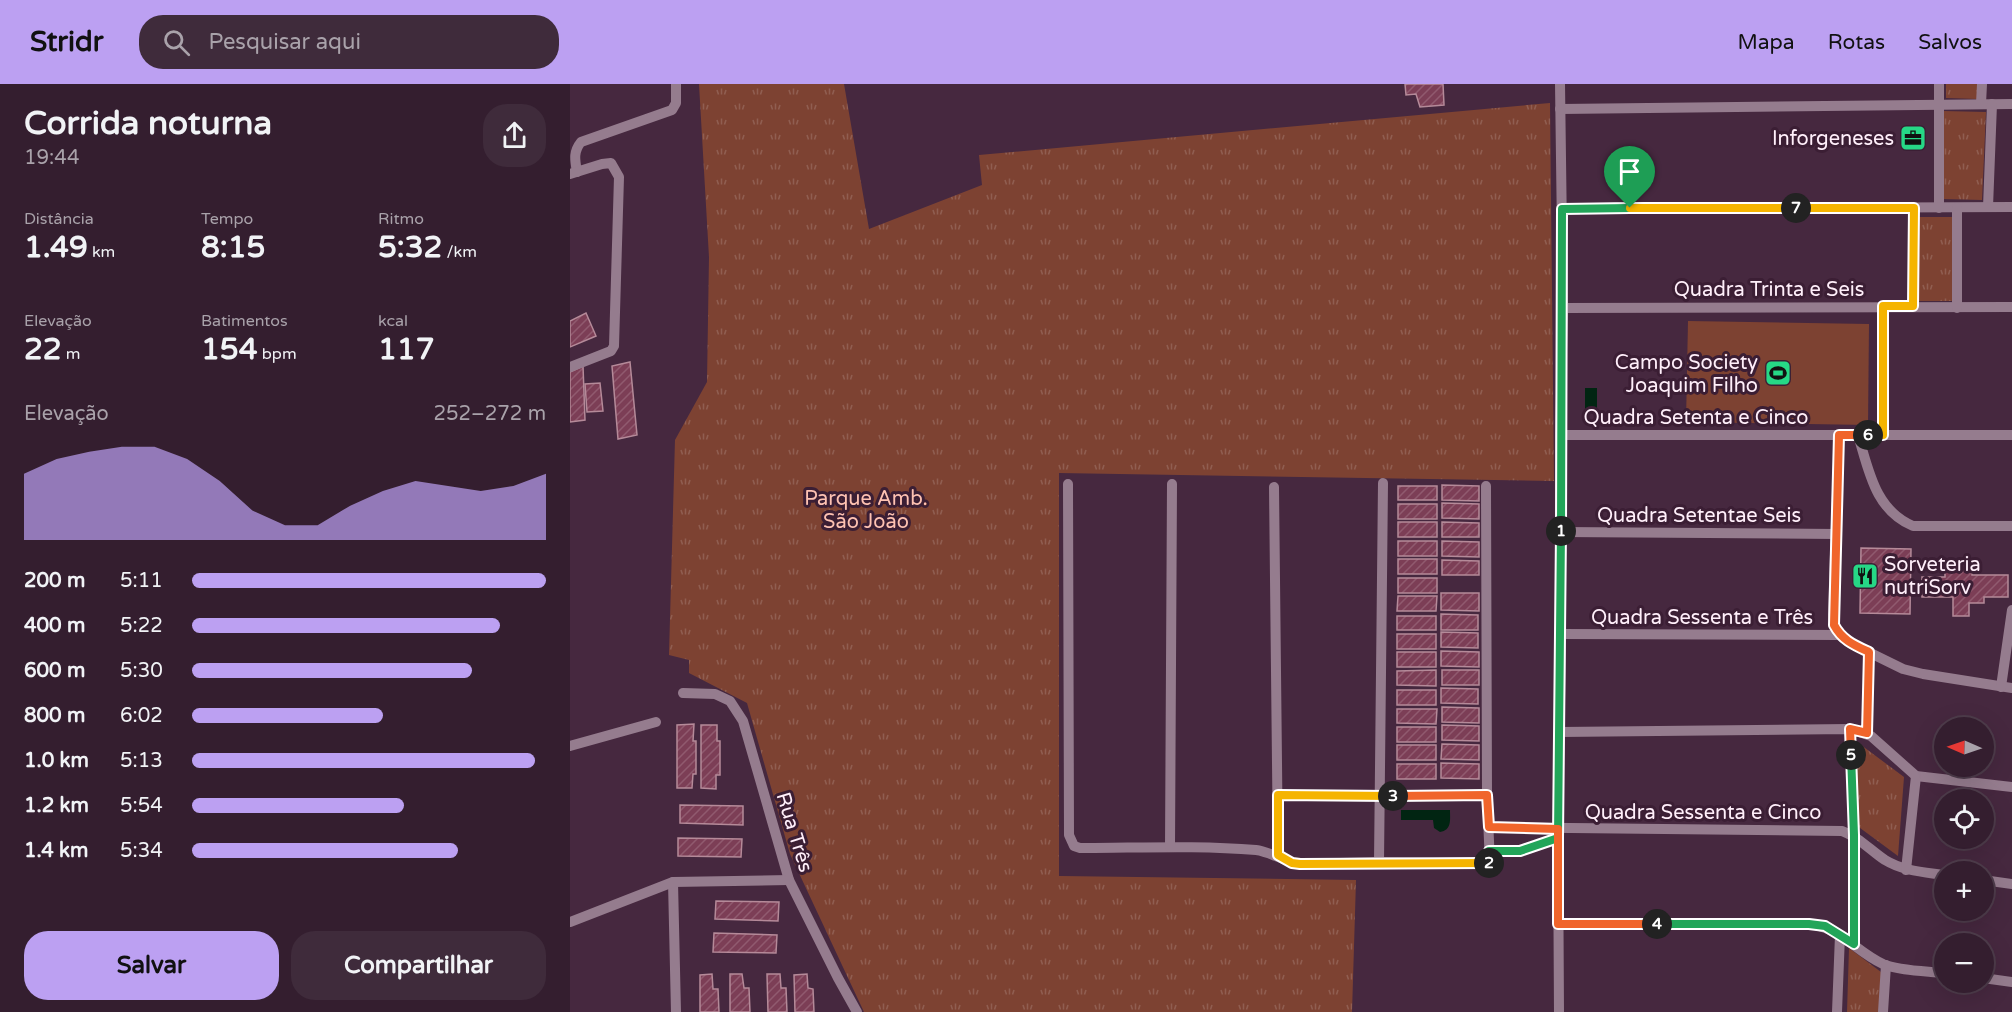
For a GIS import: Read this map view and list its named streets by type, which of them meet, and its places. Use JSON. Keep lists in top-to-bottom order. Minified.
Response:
{"streets":{"street":["Quadra Trinta e Seis","Quadra Setenta e Cinco","Quadra Setentae Seis","Quadra Sessenta e Três","Quadra Sessenta e Cinco","Rua Três"]},"parks":["Parque Amb. São João"],"places":{"office":["Inforgeneses"],"sports":["Campo Society Joaquim Filho"],"restaurant":["Sorveteria nutriSorv"]},"north":"left","page":{"header":"Stridr","search":"Pesquisar aqui","nav":["Mapa","Rotas","Salvos"],"heading":["Corrida noturna","19:44"],"stats":[["Distância","1.49 km"],["Tempo","8:15"],["Ritmo","5:32 /km"],["Elevação","22 m"],["Batimentos","154 bpm"],["kcal","117"]],"pins":["7","6","1","5","3","2","4"],"chart":["Elevação","252–272 m"],"list":[{"name":"200 m","note":"5:11"},{"name":"400 m","note":"5:22"},{"name":"600 m","note":"5:30"},{"name":"800 m","note":"6:02"},{"name":"1.0 km","note":"5:13"},{"name":"1.2 km","note":"5:54"},{"name":"1.4 km","note":"5:34"}],"map_buttons":["+","−"],"buttons":["Salvar","Compartilhar"]}}
